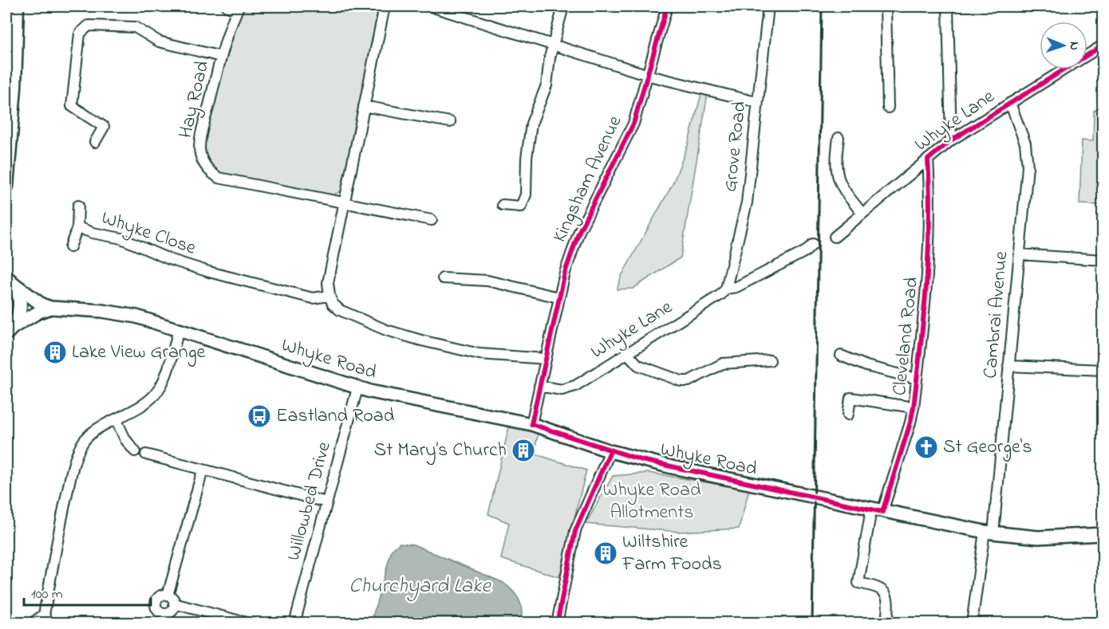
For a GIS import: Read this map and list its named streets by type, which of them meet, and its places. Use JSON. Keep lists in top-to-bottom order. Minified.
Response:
{"streets":{"main road":["Whyke Road"],"street":["Hay Road","Whyke Lane","Grove Road","Kingsham Avenue","Whyke Close","Cambrai Avenue","Cleveland Road","Willowbed Drive"]},"crossings":[["Whyke Lane","Grove Road"],["Whyke Lane","Kingsham Avenue"],["Whyke Lane","Cambrai Avenue"],["Whyke Lane","Cleveland Road"],["Kingsham Avenue","Whyke Road"],["Cambrai Avenue","Whyke Road"],["Cleveland Road","Whyke Road"],["Whyke Road","Willowbed Drive"]],"water":["Churchyard Lake"],"parks":["Whyke Road Allotments"],"places":{"building":["Lake View Grange","St Mary’s Church","Wiltshire Farm Foods"],"bus stop":["Eastland Road"],"church":["St George's"]},"scale_bar":"100 m","north":"right"}
